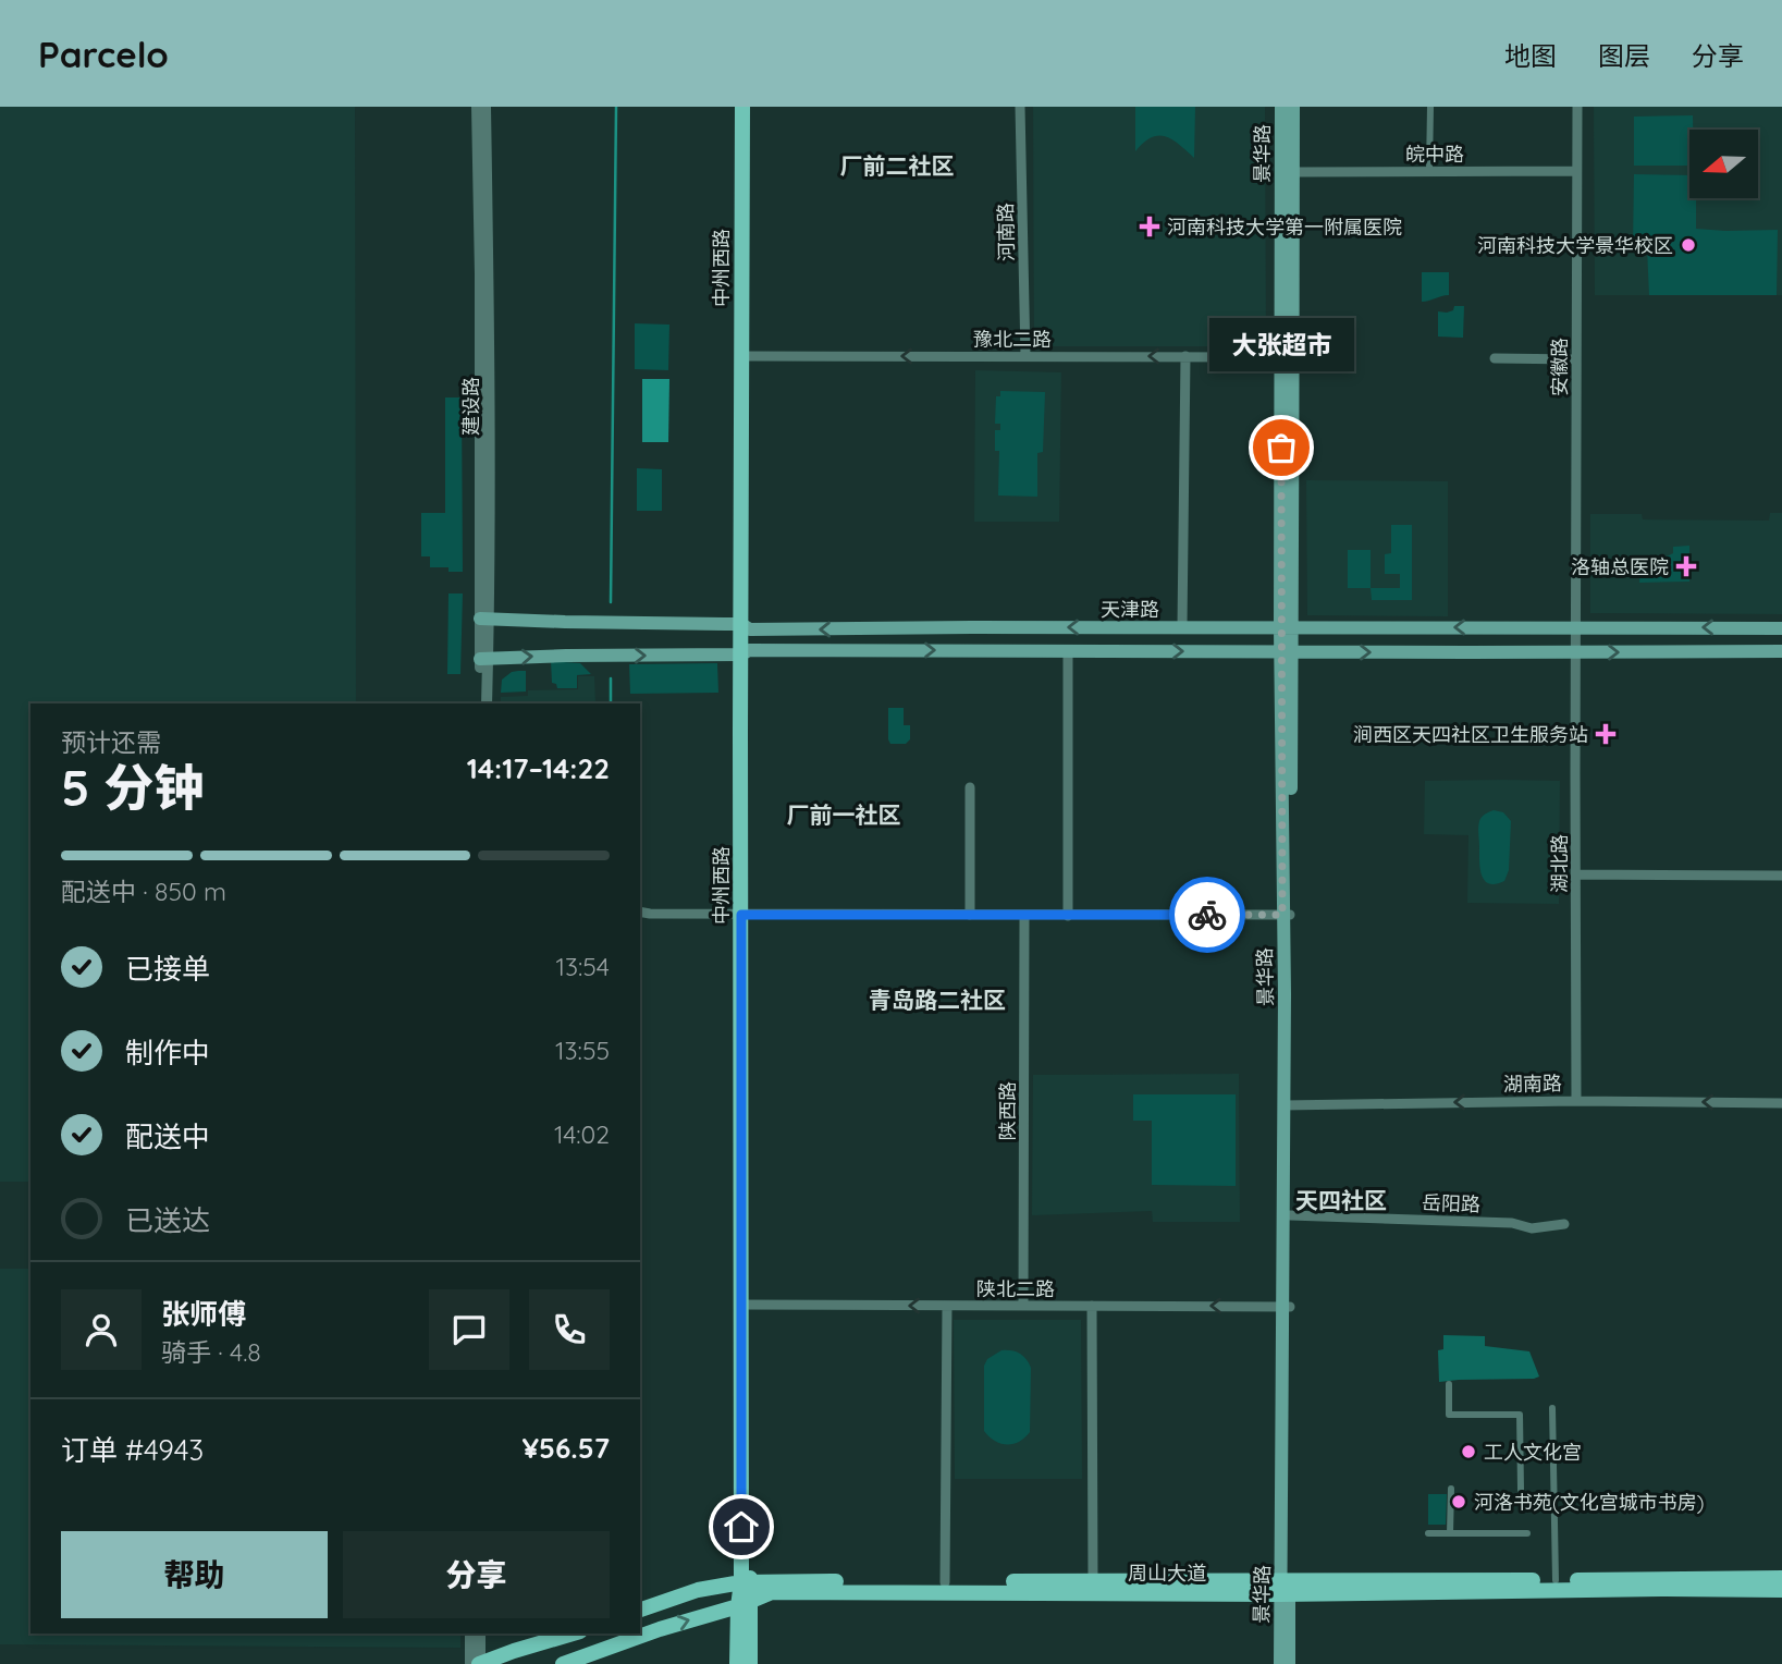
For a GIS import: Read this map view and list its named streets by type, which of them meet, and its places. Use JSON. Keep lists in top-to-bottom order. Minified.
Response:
{"streets":{"main road":["景华路","中州西路","天津路","周山大道"],"street":["皖中路","河南路","豫北二路","安徽路","建设路","湖北路","湖南路","陕西路","岳阳路","陕北二路"]},"crossings":[["景华路","皖中路"],["景华路","豫北二路"],["景华路","天津路"],["景华路","湖南路"],["景华路","岳阳路"],["景华路","陕北二路"],["景华路","周山大道"],["皖中路","安徽路"],["河南路","豫北二路"],["中州西路","豫北二路"],["中州西路","天津路"],["中州西路","陕北二路"],["中州西路","周山大道"],["安徽路","天津路"],["安徽路","湖北路"],["建设路","天津路"],["天津路","湖北路"],["湖北路","湖南路"],["陕西路","陕北二路"]],"one_way":["豫北二路","湖南路","陕北二路"],"districts":["厂前二社区","厂前一社区","青岛路二社区","天四社区"],"places":{"health":["河南科技大学第一附属医院","洛轴总医院","涧西区天四社区卫生服务站"],"other":["河南科技大学景华校区","大张超市","工人文化宫","河洛书苑(文化宫城市书房)"]},"north":"left","page":{"header":"Parcelo","nav":["地图","图层","分享"],"bubble":"大张超市","heading":["5 分钟","预计还需","14:17–14:22"],"panel":["张师傅","骑手 · 4.8","订单 #4943","¥56.57"],"bar":"配送中 · 850 m","list":[["已接单","13:54"],["制作中","13:55"],["配送中","14:02"],"已送达"],"buttons":["帮助","分享"]}}
